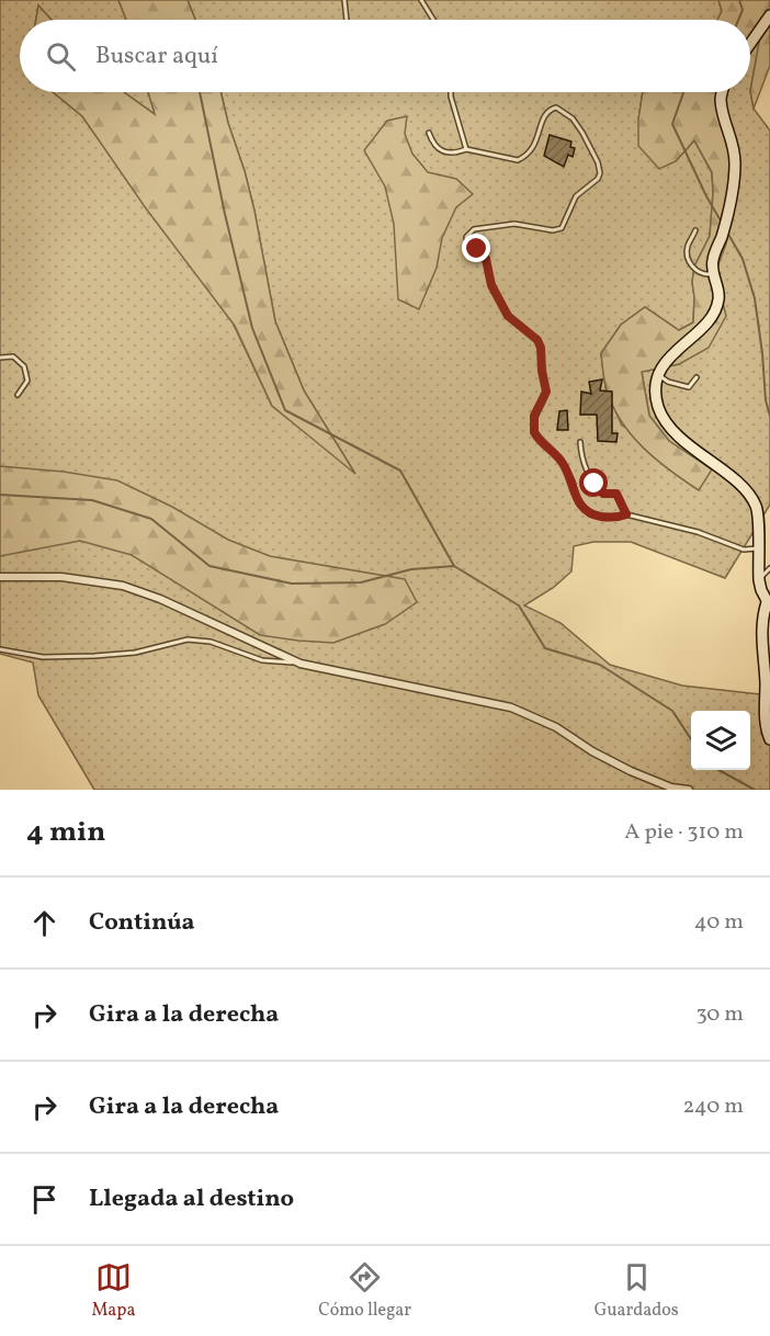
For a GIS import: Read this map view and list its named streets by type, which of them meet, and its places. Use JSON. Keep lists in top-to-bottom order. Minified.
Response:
{"page":{"search":"Buscar aquí","heading":["4 min","A pie · 310 m"],"list":[["Continúa","40 m"],["Gira a la derecha","30 m"],["Gira a la derecha","240 m"],"Llegada al destino"],"nav":["Mapa","Cómo llegar","Guardados"]}}
